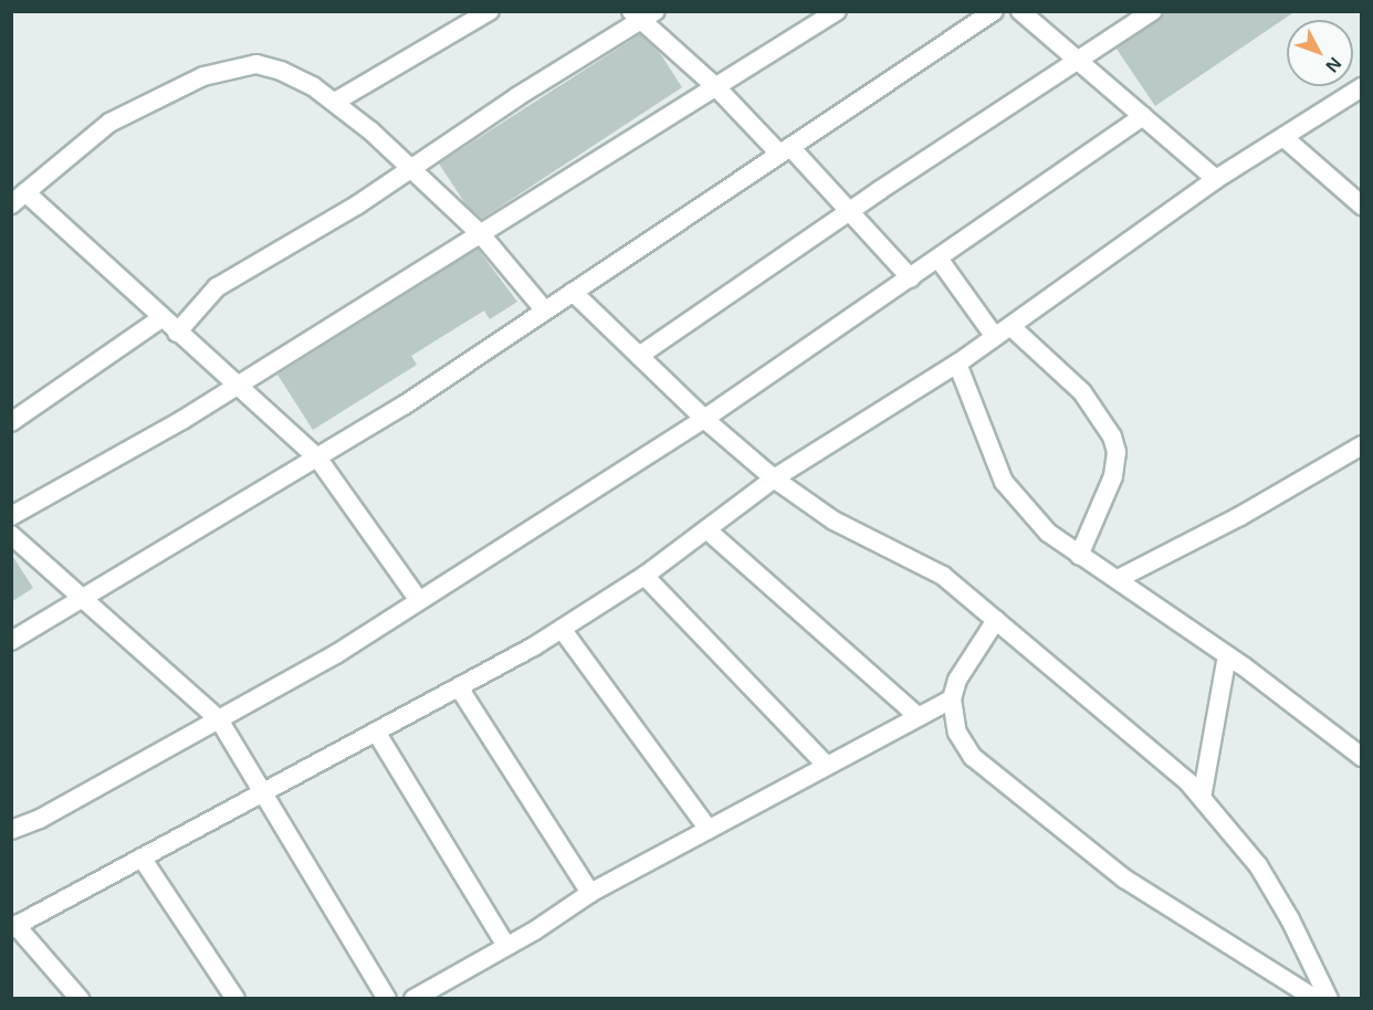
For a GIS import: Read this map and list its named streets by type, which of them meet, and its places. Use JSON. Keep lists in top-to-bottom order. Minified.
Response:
{"north":"bottom right"}
